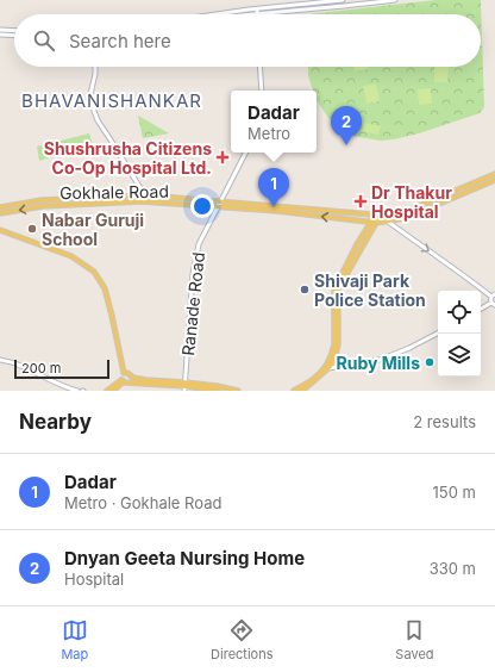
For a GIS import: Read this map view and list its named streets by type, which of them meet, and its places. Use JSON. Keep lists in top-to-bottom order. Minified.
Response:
{"streets":{"main road":["Gokhale Road"],"street":["Ranade Road"]},"crossings":[["Gokhale Road","Ranade Road"]],"districts":["BHAVANISHANKAR"],"places":{"health":["Shushrusha Citizens Co-Op Hospital Ltd.","Dr Thakur Hospital"],"other":["Nabar Guruji School","Shivaji Park Police Station","Ruby Mills"]},"scale_bar":"200 m","page":{"search":"Search here","popup":["Dadar","Metro"],"pins":["2","1"],"scale":"200 m","heading":["Nearby","2 results"],"list":[{"mark":"1","name":"Dadar","note":"Metro · Gokhale Road","value":"150 m"},{"mark":"2","name":"Dnyan Geeta Nursing Home","note":"Hospital","value":"330 m"}],"nav":["Map","Directions","Saved"]}}
